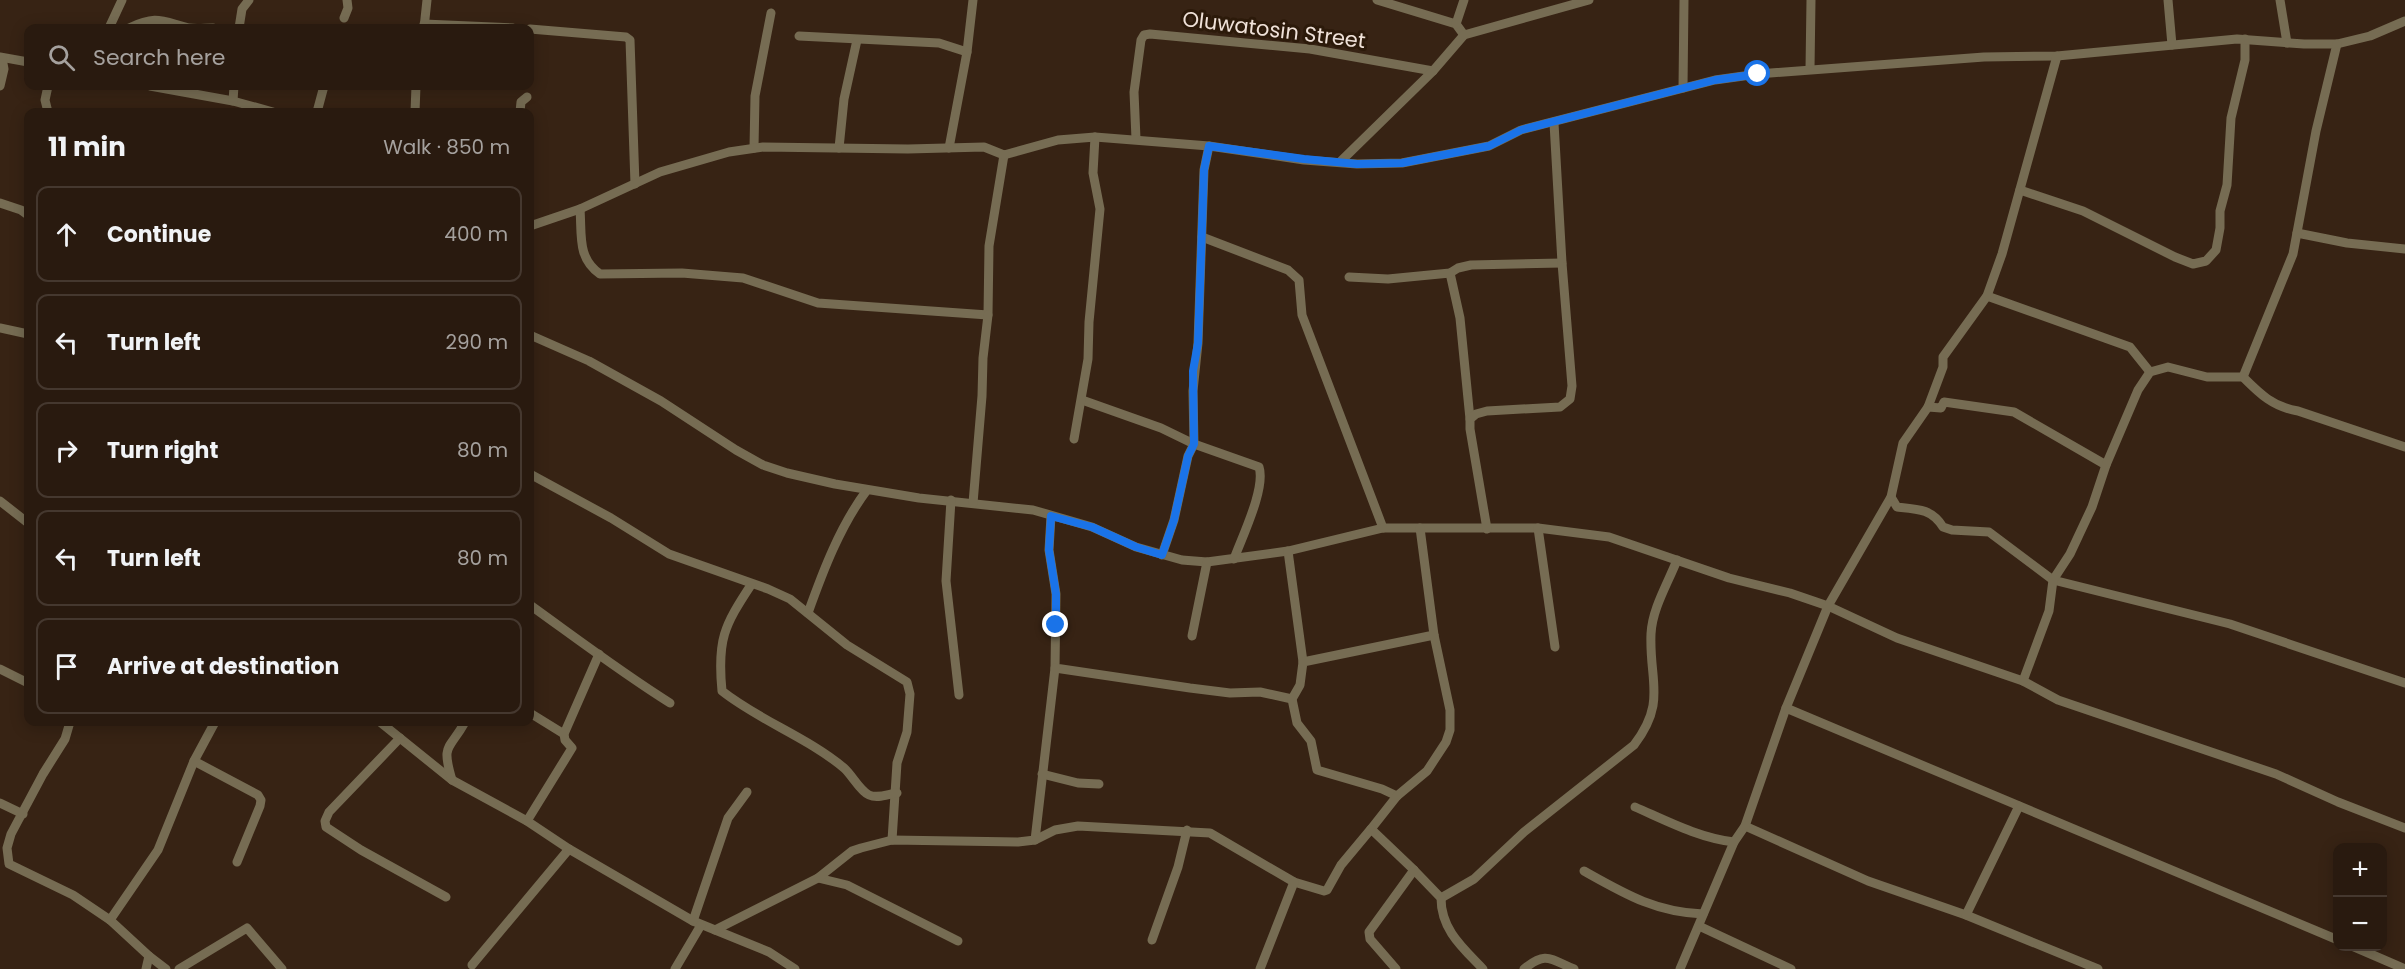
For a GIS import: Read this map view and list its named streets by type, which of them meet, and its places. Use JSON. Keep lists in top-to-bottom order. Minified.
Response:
{"streets":{"street":["Oluwatosin Street"]},"page":{"search":"Search here","heading":["11 min","Walk · 850 m"],"list":[["Continue","400 m"],["Turn left","290 m"],["Turn right","80 m"],["Turn left","80 m"],"Arrive at destination"],"map_buttons":["+","−"]}}
